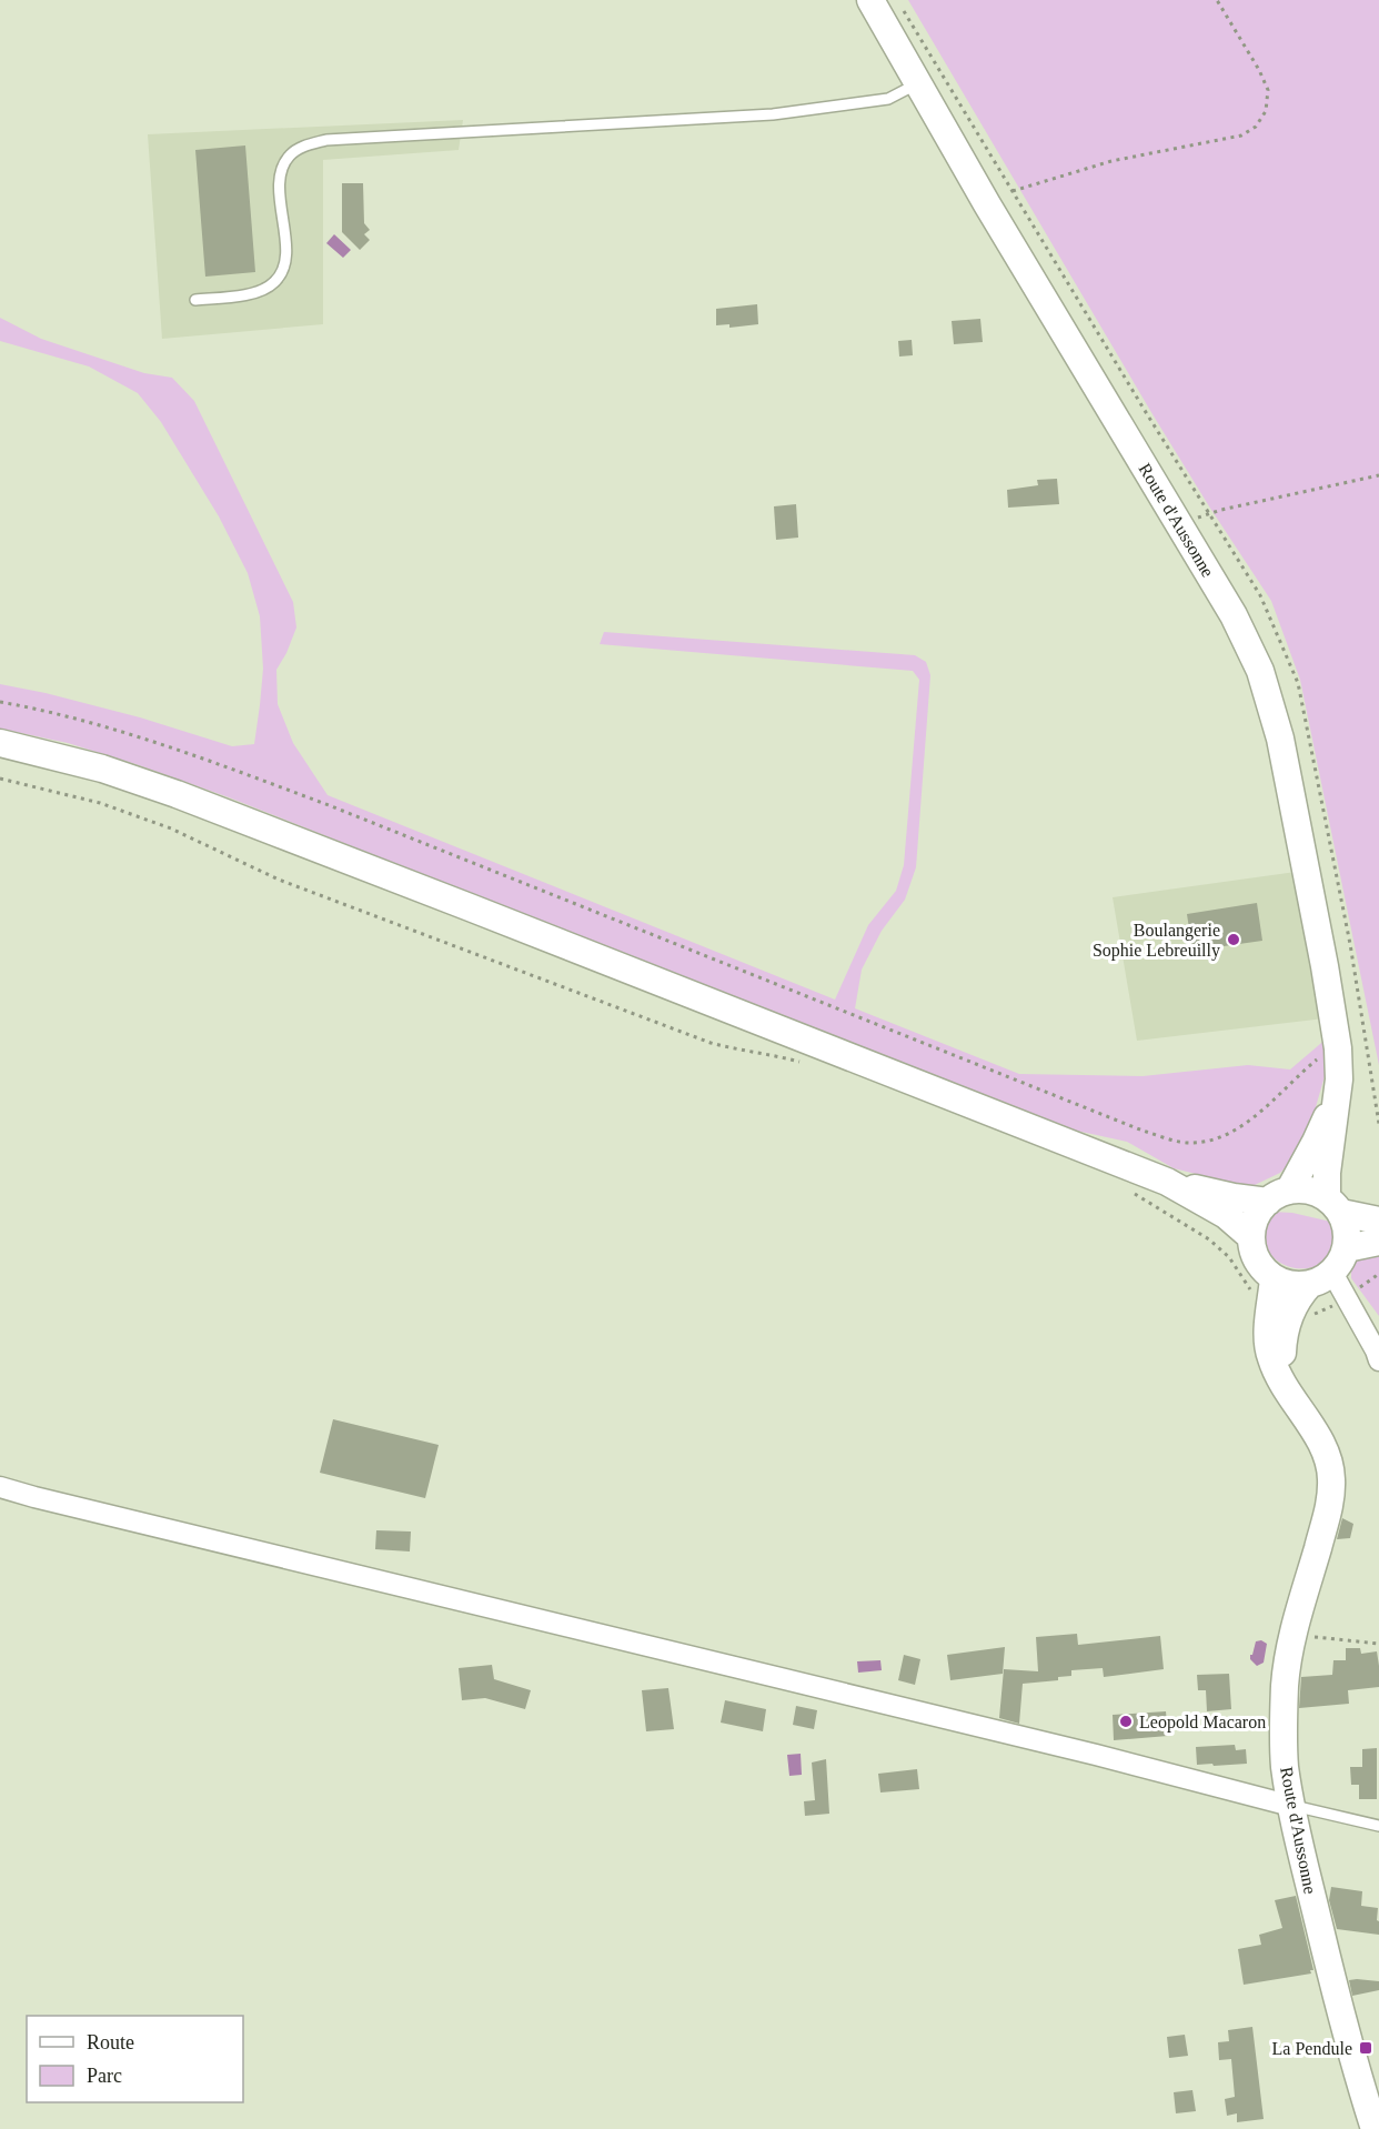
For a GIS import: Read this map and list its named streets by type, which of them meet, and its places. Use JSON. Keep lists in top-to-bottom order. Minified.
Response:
{"streets":{"main road":["Route d'Aussonne"]},"places":{"other":["Boulangerie Sophie Lebreuilly","Leopold Macaron"],"transit":["La Pendule"]},"legend":["Route","Parc"]}
